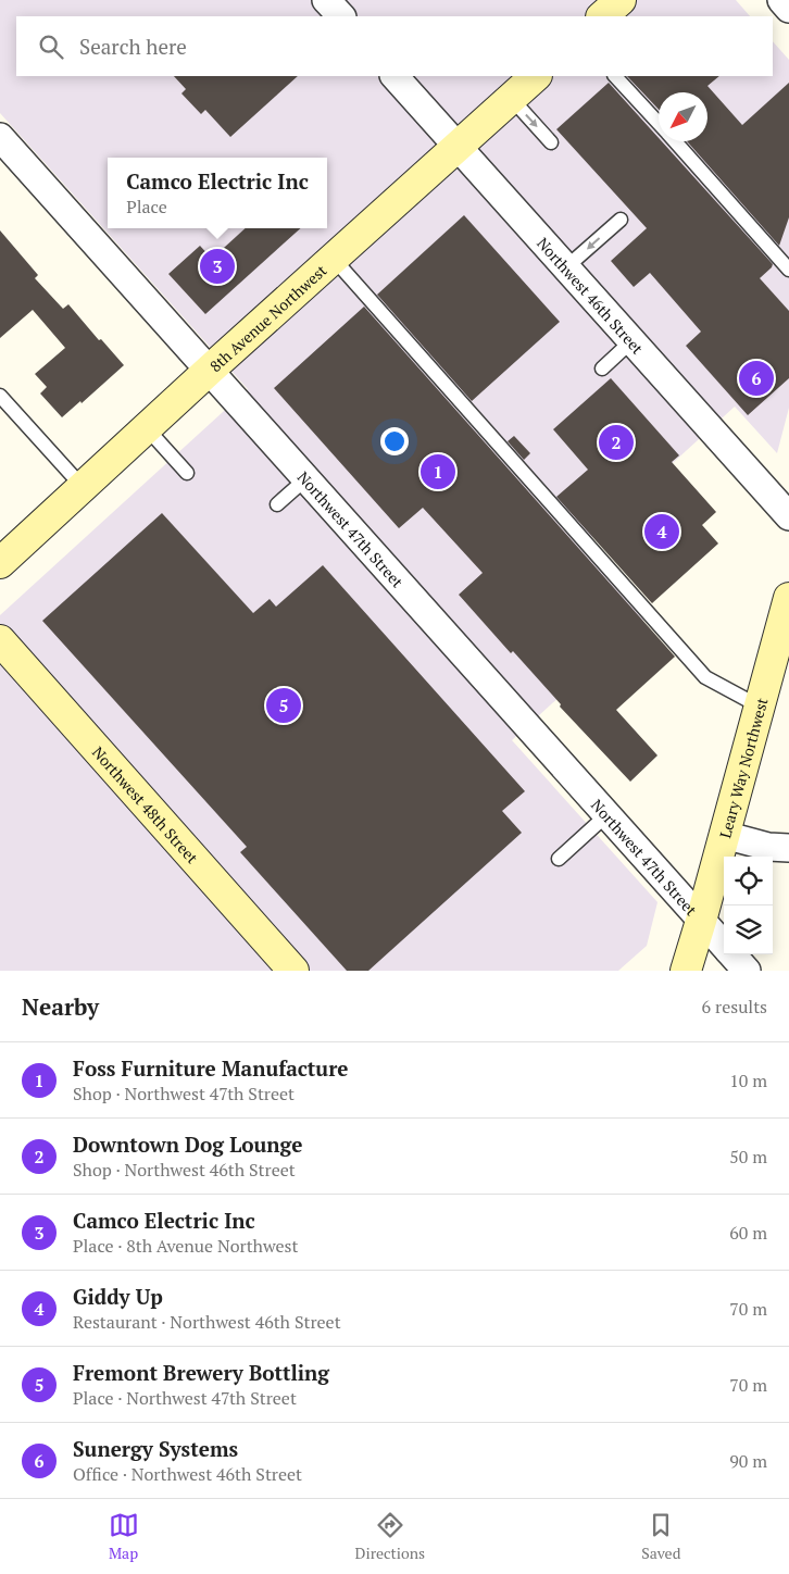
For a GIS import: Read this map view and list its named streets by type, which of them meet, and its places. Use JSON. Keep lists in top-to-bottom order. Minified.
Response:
{"streets":{"main road":["8th Avenue Northwest","Leary Way Northwest","Northwest 48th Street"],"street":["Northwest 46th Street","Northwest 47th Street"]},"crossings":[["Northwest 46th Street","8th Avenue Northwest"],["8th Avenue Northwest","Northwest 47th Street"],["Northwest 47th Street","Leary Way Northwest"]],"north":"bottom left","page":{"search":"Search here","popup":["Camco Electric Inc","Place"],"pins":["3","6","2","1","4","5"],"heading":["Nearby","6 results"],"list":[{"mark":"1","name":"Foss Furniture Manufacture","note":"Shop · Northwest 47th Street","value":"10 m"},{"mark":"2","name":"Downtown Dog Lounge","note":"Shop · Northwest 46th Street","value":"50 m"},{"mark":"3","name":"Camco Electric Inc","note":"Place · 8th Avenue Northwest","value":"60 m"},{"mark":"4","name":"Giddy Up","note":"Restaurant · Northwest 46th Street","value":"70 m"},{"mark":"5","name":"Fremont Brewery Bottling","note":"Place · Northwest 47th Street","value":"70 m"},{"mark":"6","name":"Sunergy Systems","note":"Office · Northwest 46th Street","value":"90 m"}],"nav":["Map","Directions","Saved"]}}
